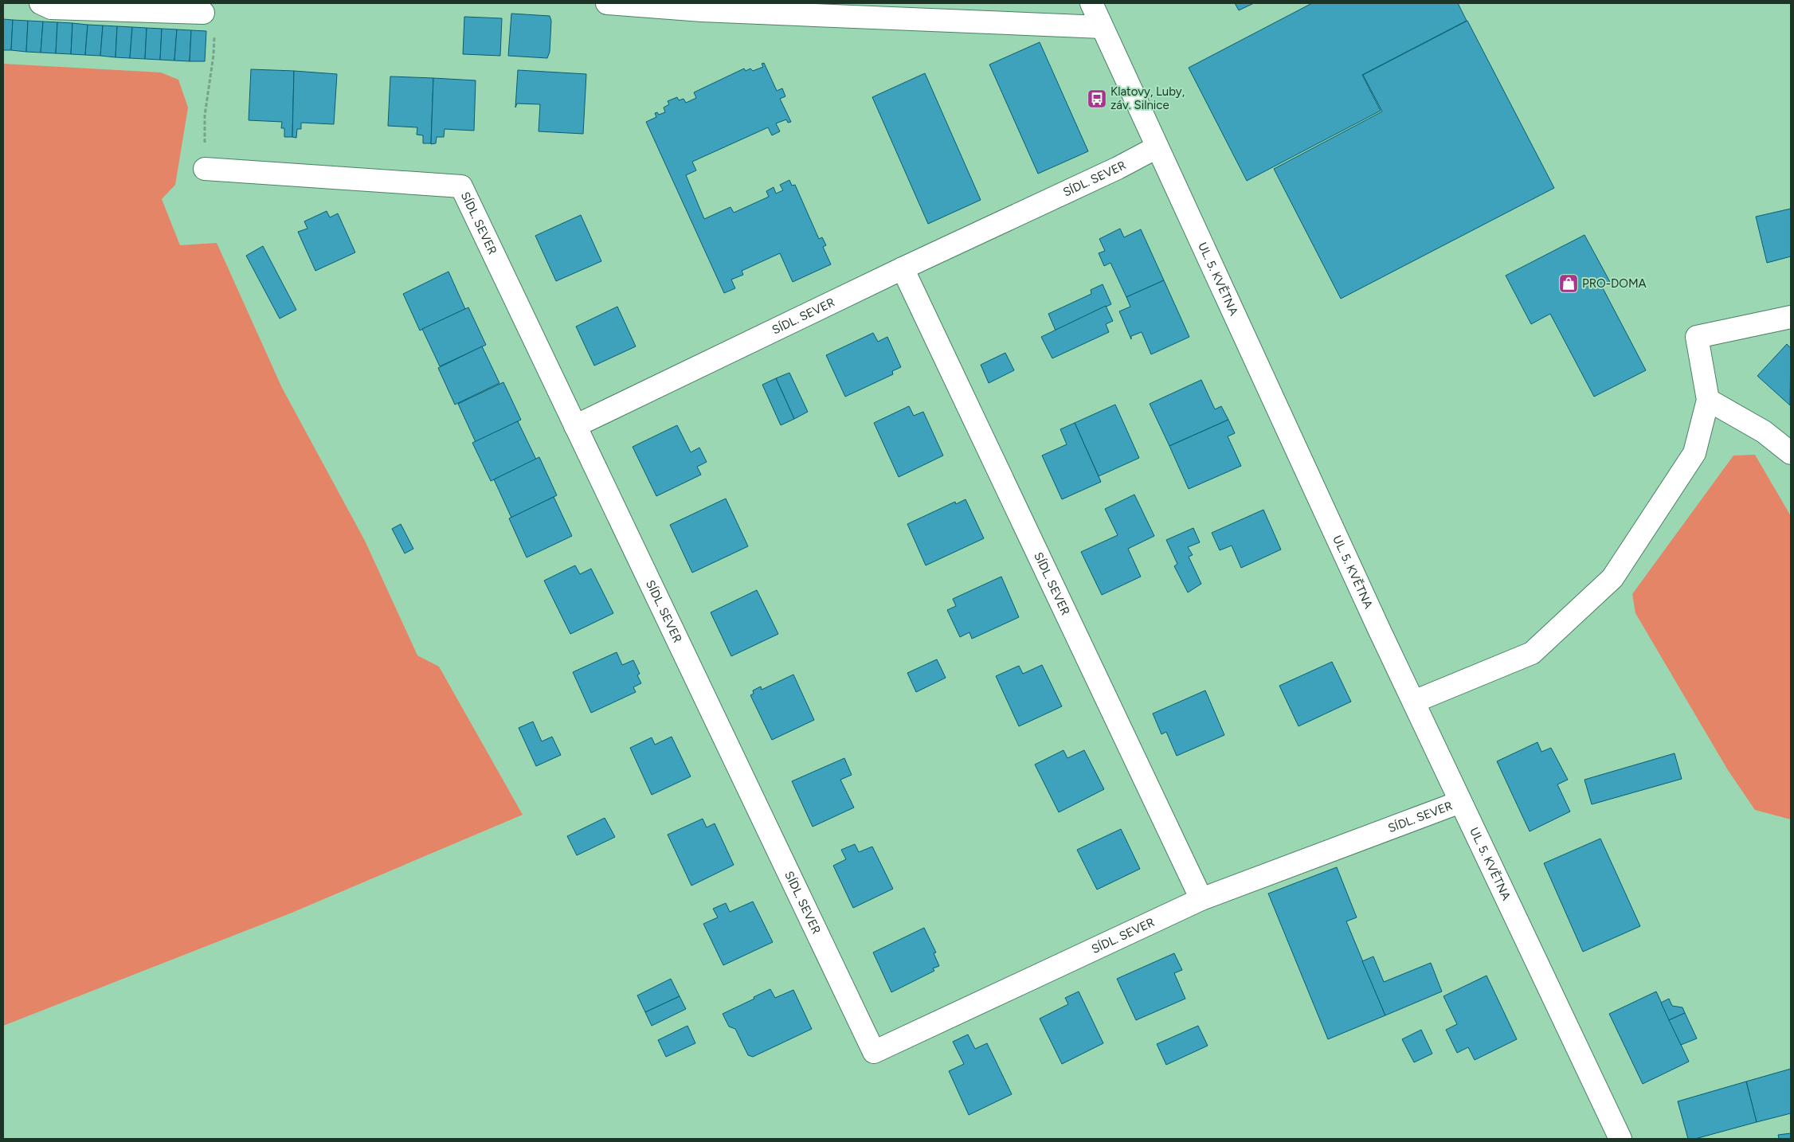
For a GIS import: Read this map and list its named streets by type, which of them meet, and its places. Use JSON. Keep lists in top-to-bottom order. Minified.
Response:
{"streets":{"street":["SÍDL. SEVER","UL. 5. KVĚTNA"]},"crossings":[["SÍDL. SEVER","UL. 5. KVĚTNA"]],"places":{"bus stop":["Klatovy, Luby, záv. Silnice"],"shop":["PRO-DOMA"]}}
